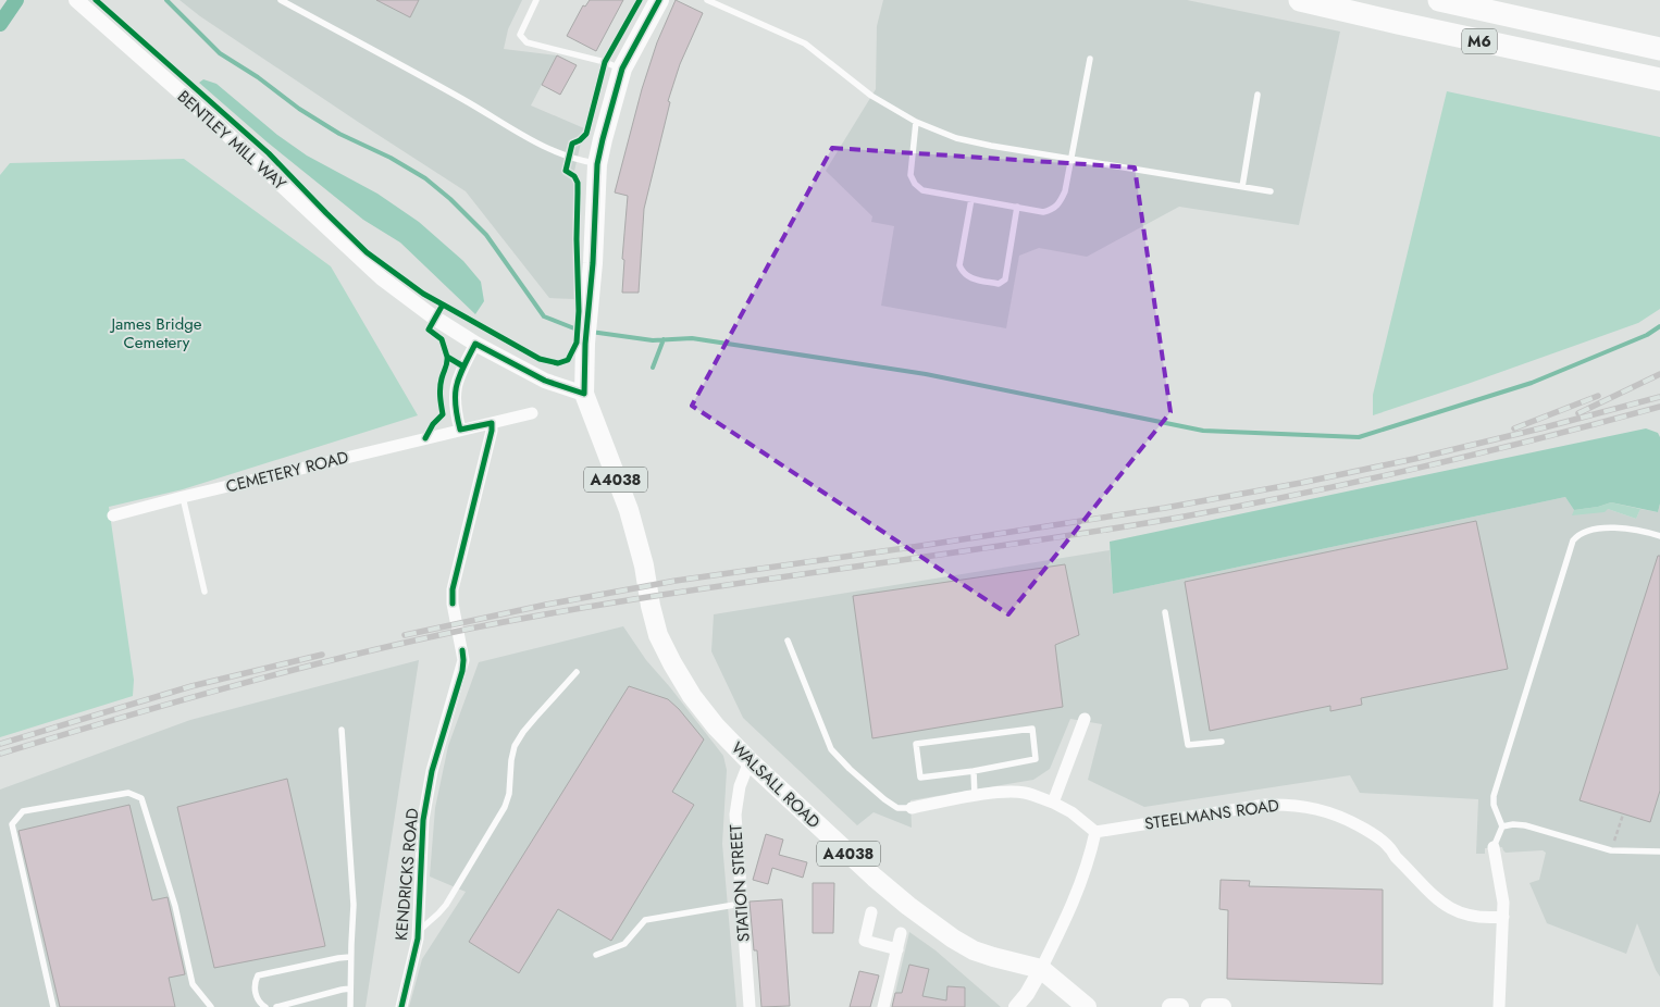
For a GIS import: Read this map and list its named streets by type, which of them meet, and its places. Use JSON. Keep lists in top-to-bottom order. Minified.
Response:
{"streets":{"highway":["M6"],"main road":["A4038","WALSALL ROAD"],"street":["BENTLEY MILL WAY","CEMETERY ROAD","STEELMANS ROAD","KENDRICKS ROAD","STATION STREET"]},"crossings":[["BENTLEY MILL WAY","A4038"],["BENTLEY MILL WAY","WALSALL ROAD"],["CEMETERY ROAD","KENDRICKS ROAD"],["A4038","WALSALL ROAD"],["WALSALL ROAD","STATION STREET"]],"parks":["James Bridge Cemetery"]}
